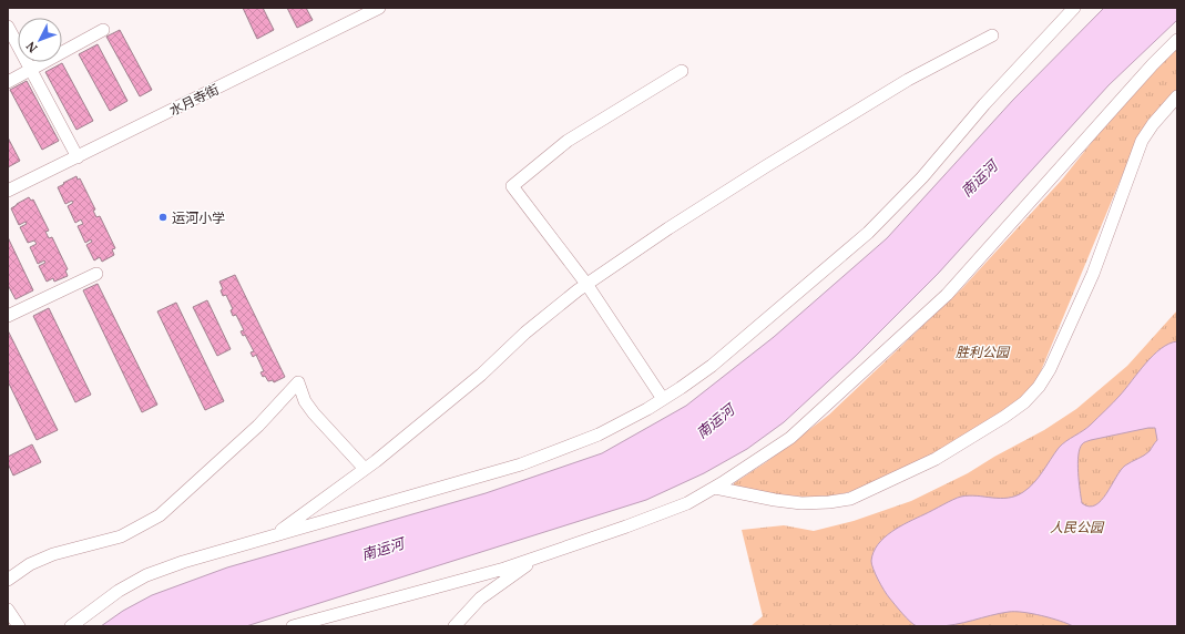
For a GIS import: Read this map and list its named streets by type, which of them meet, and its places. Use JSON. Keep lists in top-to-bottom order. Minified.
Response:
{"streets":{"street":["水月寺街"]},"water":["南运河"],"parks":["胜利公园","人民公园"],"places":["运河小学"],"north":"bottom left"}
